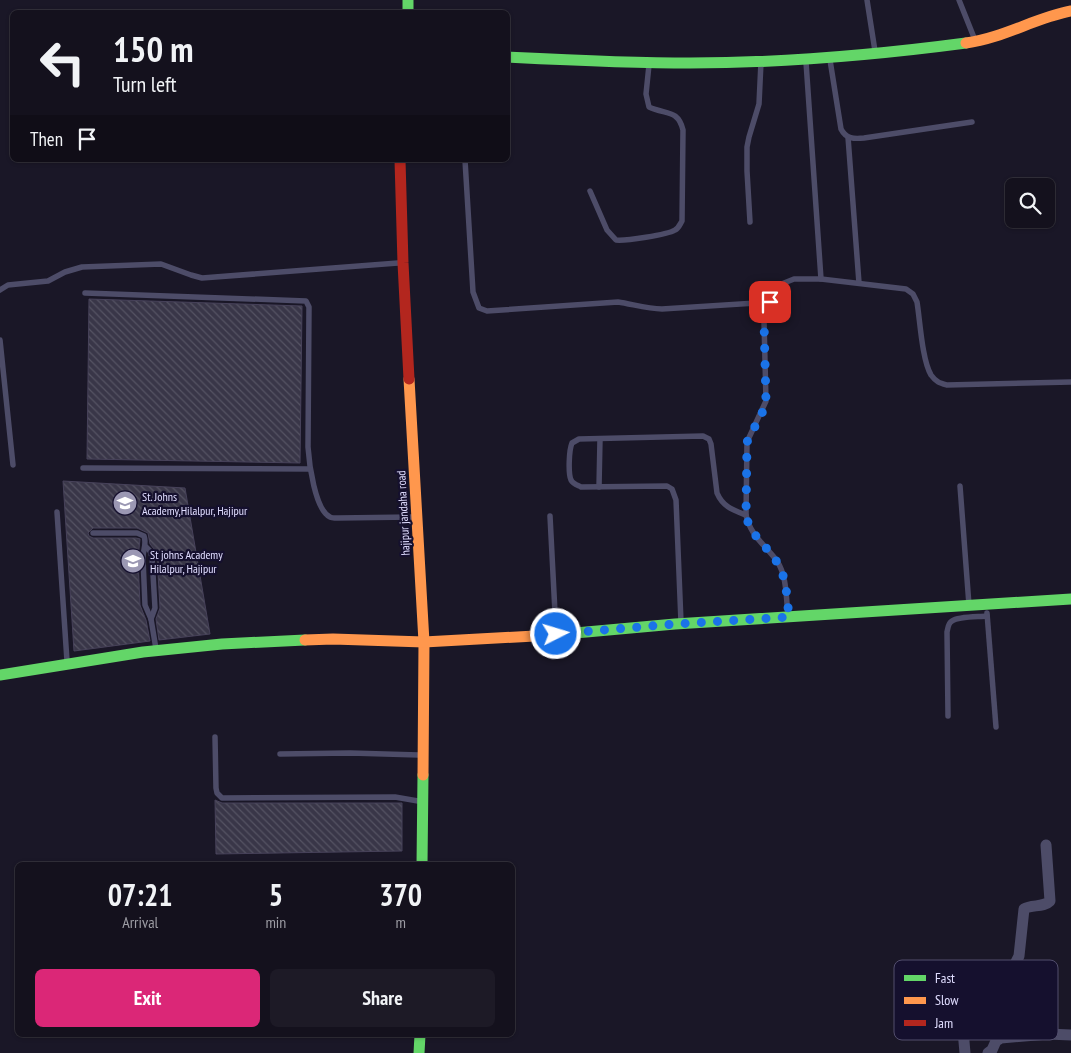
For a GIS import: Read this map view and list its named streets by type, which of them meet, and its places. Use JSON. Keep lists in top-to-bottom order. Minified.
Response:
{"streets":{"main road":["hajipur jandaha road"]},"places":{"school or university":["St. Johns Academy,Hilalpur, Hajipur","St johns Academy Hilalpur, Hajipur"]},"legend":["Fast","Slow","Jam"],"page":{"turn":["150 m","Turn left"],"then":"Then","eta":["07:21","Arrival","5","min","370","m"],"buttons":["Exit","Share"]}}
